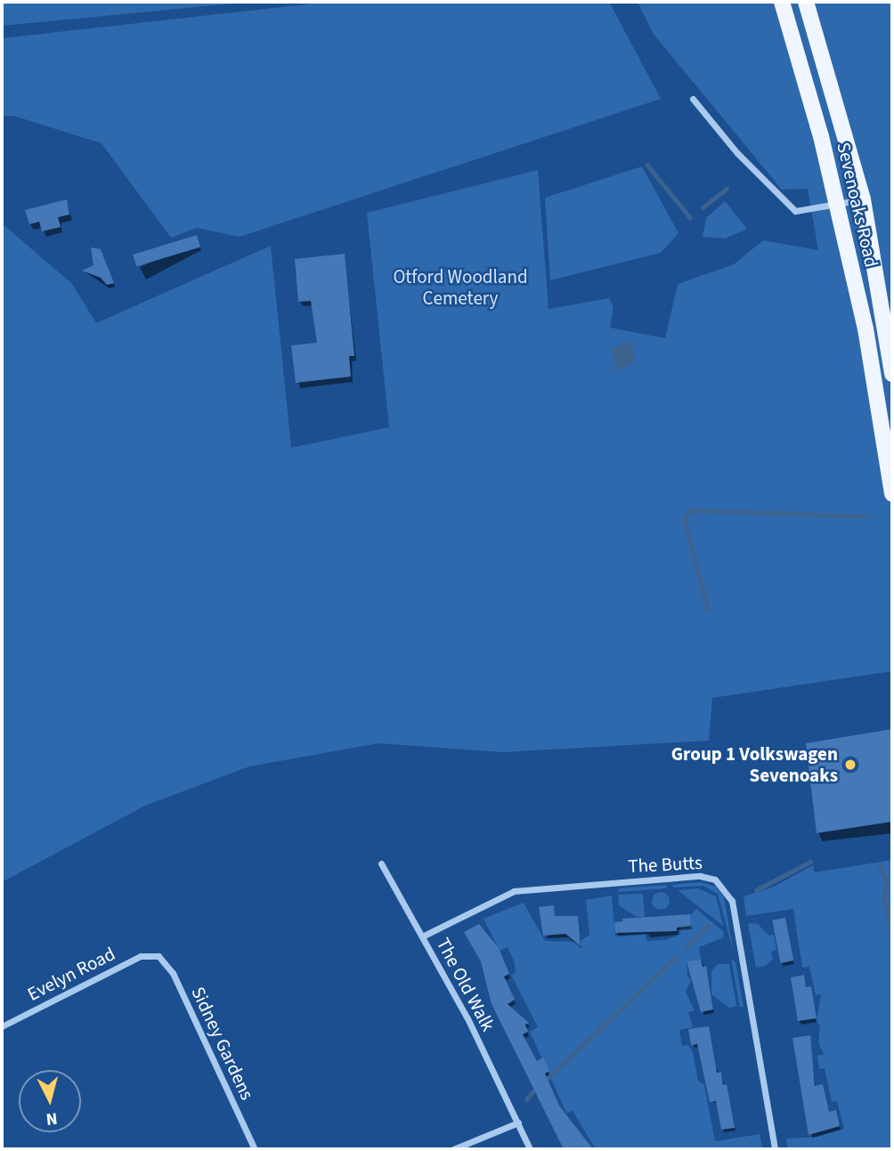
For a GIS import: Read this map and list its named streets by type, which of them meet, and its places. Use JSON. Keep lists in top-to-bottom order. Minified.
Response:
{"streets":{"main road":["Sevenoaks Road"],"street":["The Butts","Evelyn Road","The Old Walk","Sidney Gardens"]},"crossings":[["The Butts","The Old Walk"],["Evelyn Road","Sidney Gardens"]],"parks":["Otford Woodland Cemetery"],"places":["Group 1 Volkswagen Sevenoaks"],"north":"bottom"}
